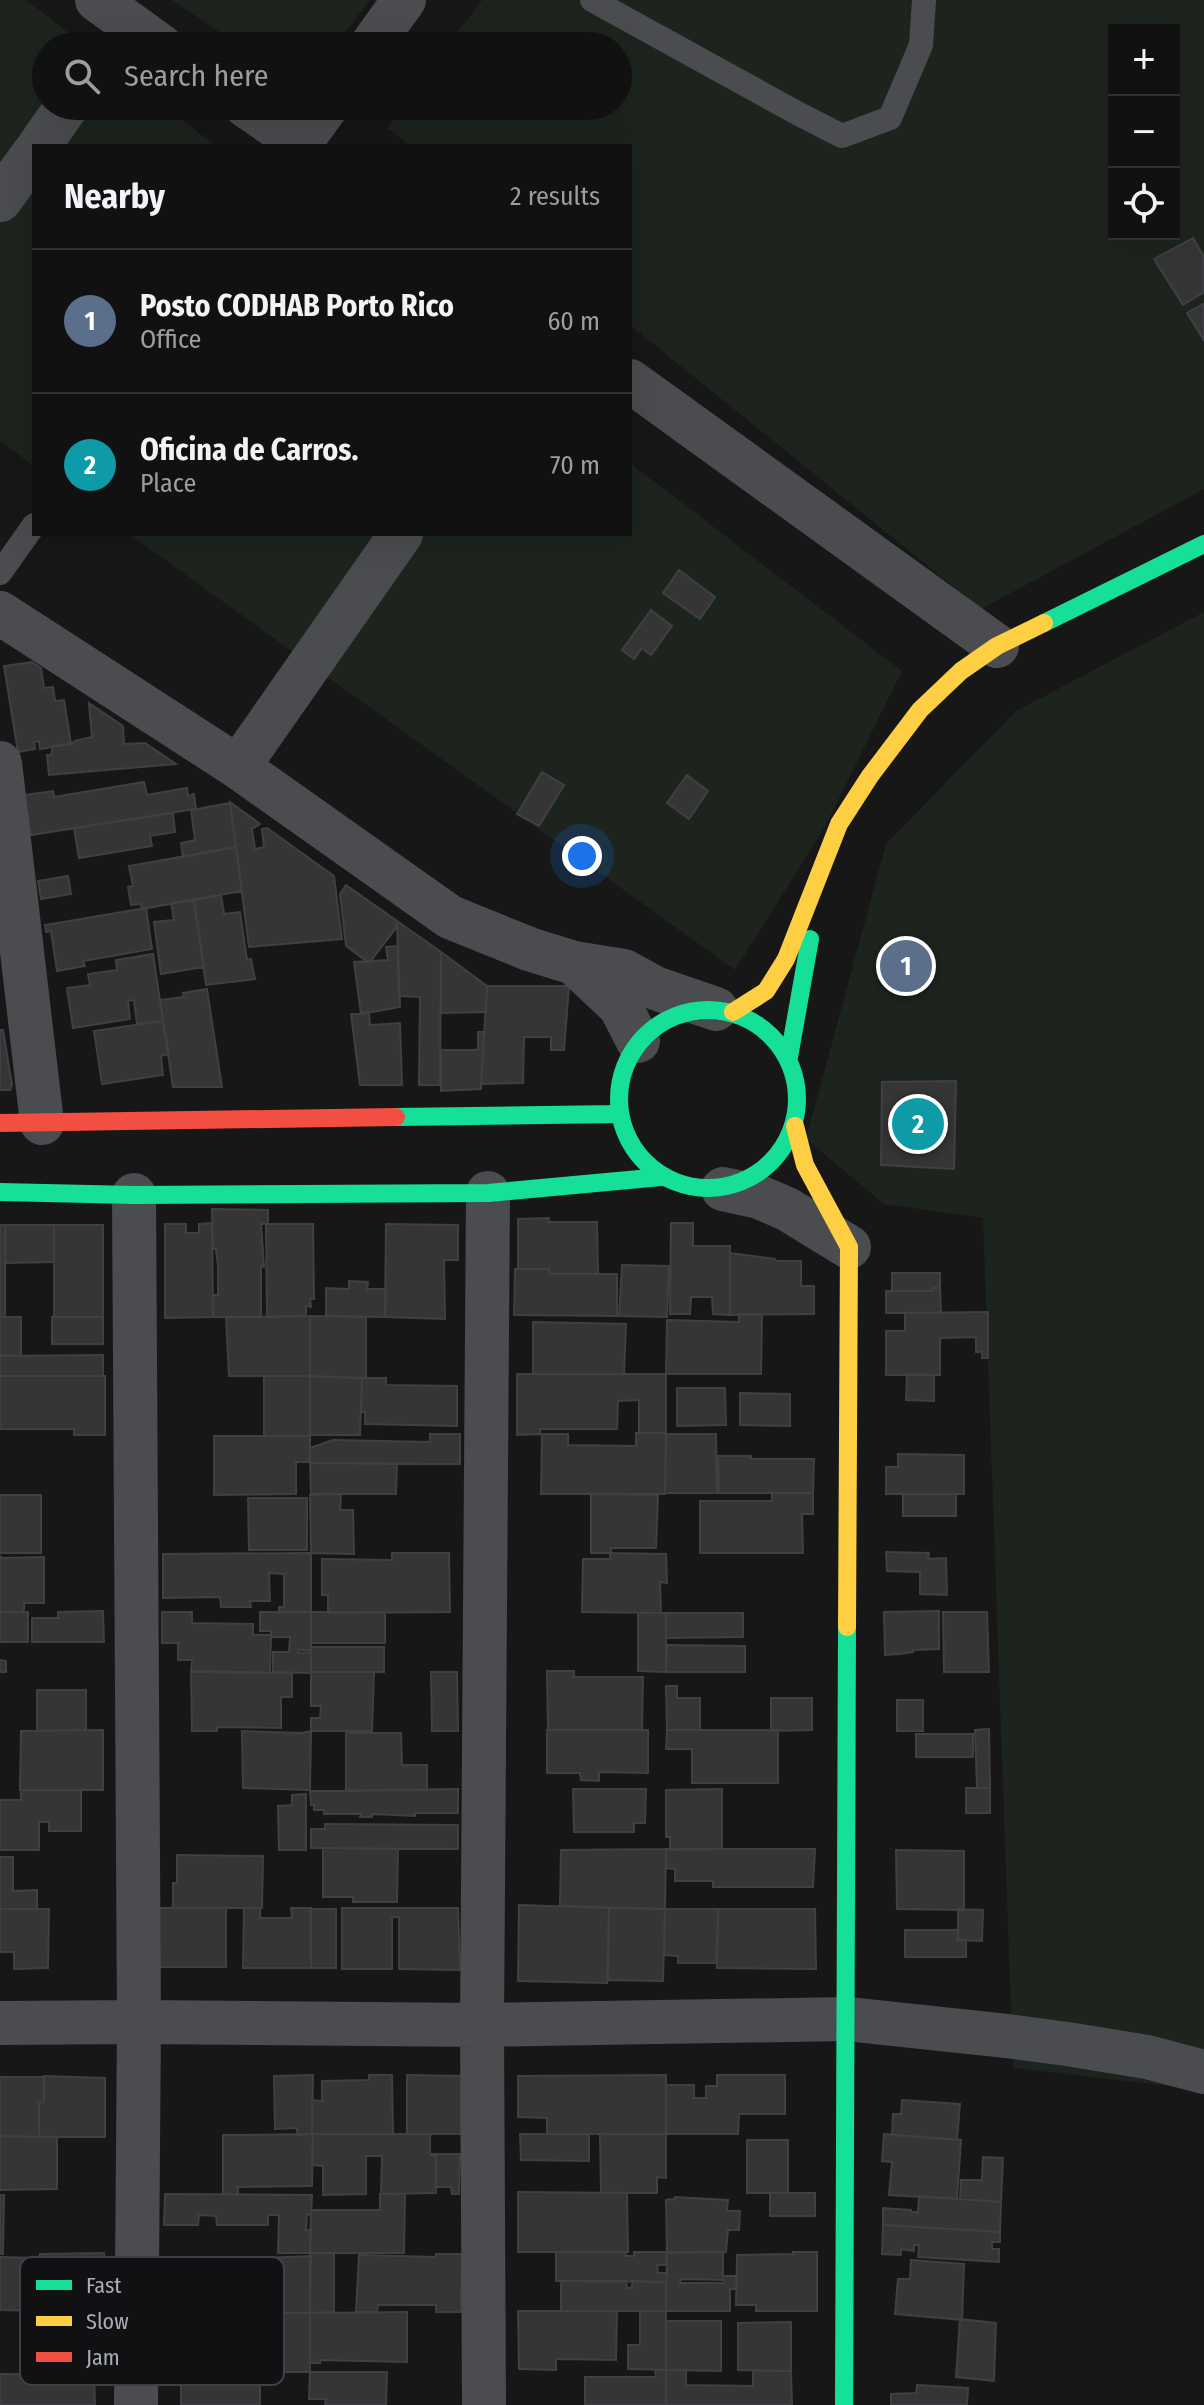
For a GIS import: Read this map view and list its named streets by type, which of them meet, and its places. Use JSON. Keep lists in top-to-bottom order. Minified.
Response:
{"legend":["Fast","Slow","Jam"],"page":{"map_buttons":["+","−"],"search":"Search here","heading":["Nearby","2 results"],"list":[{"mark":"1","name":"Posto CODHAB Porto Rico","note":"Office","value":"60 m"},{"mark":"2","name":"Oficina de Carros.","note":"Place","value":"70 m"}],"pins":["1","2"]}}
